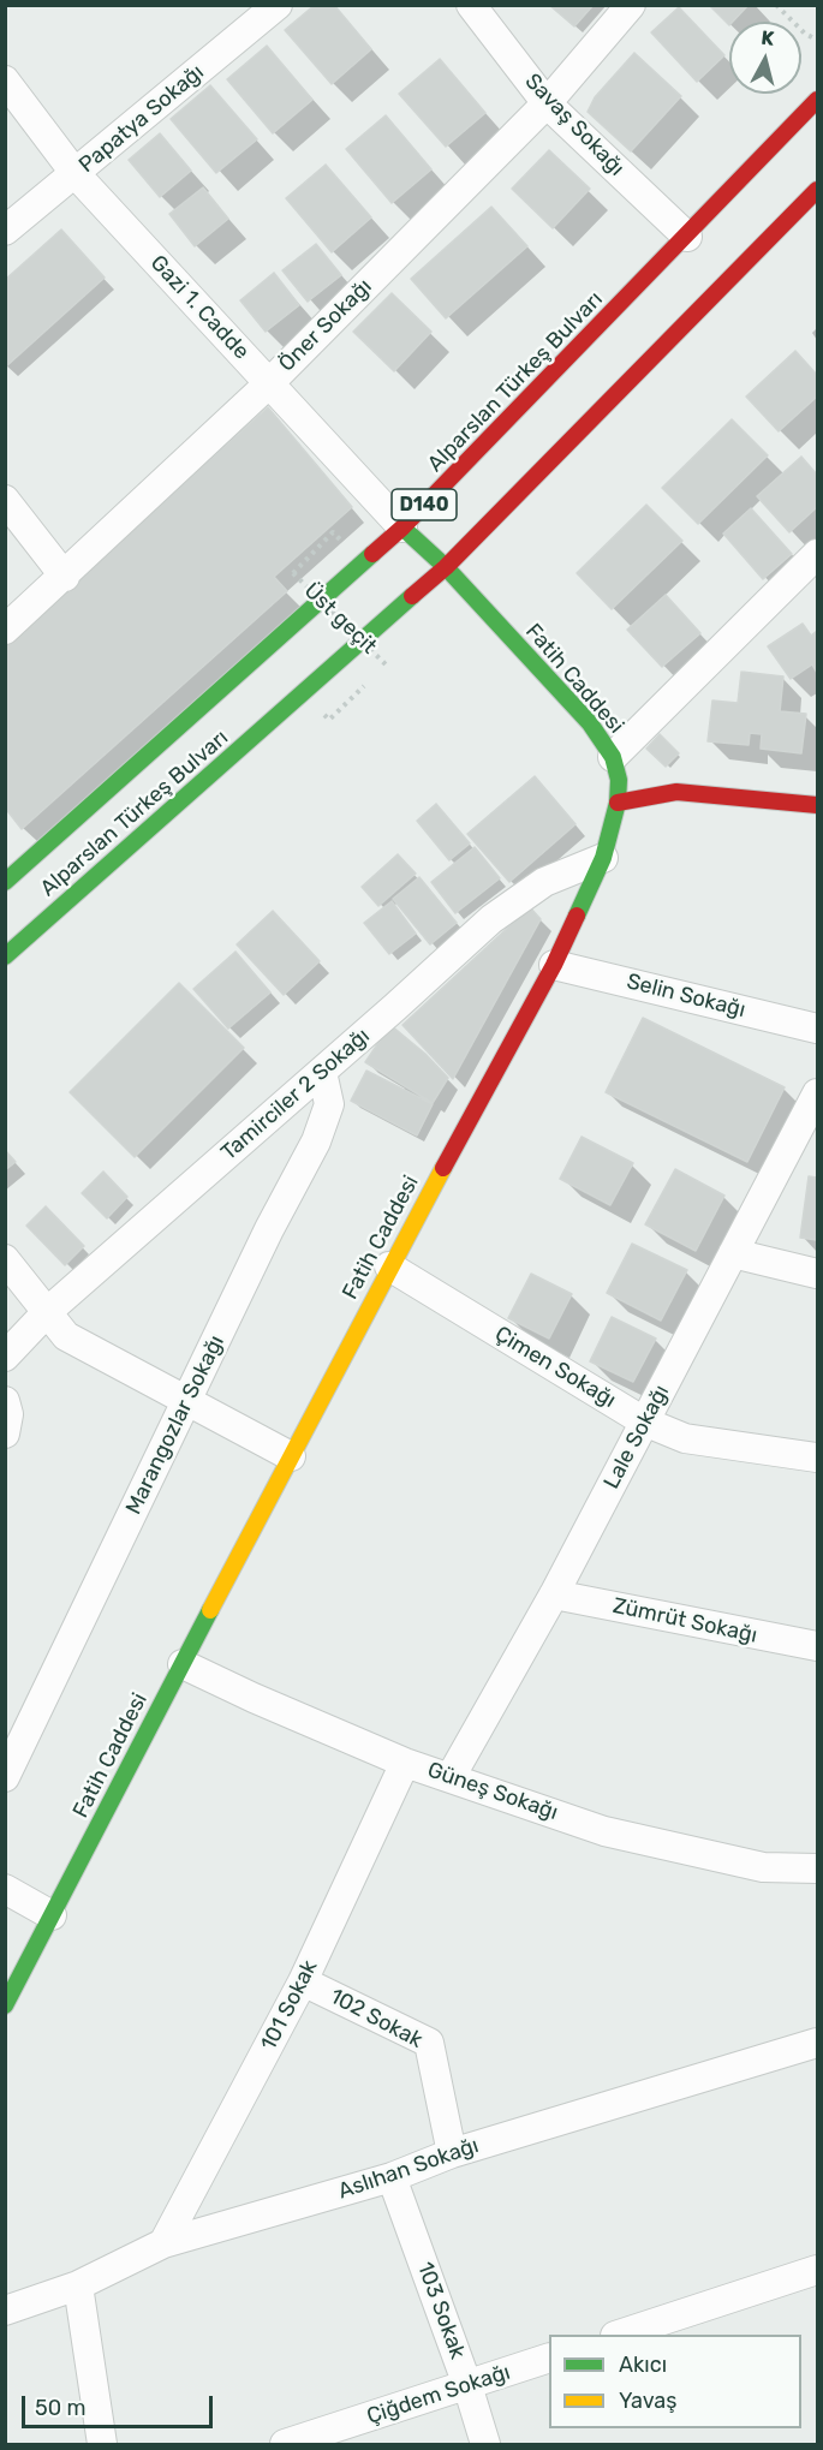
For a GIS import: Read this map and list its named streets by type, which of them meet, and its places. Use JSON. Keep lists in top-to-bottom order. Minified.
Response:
{"streets":{"main road":["Alparslan Türkeş Bulvarı","D140","Fatih Caddesi"],"street":["Papatya Sokağı","Savaş Sokağı","Gazi 1. Cadde","Öner Sokağı","Selin Sokağı","Tamirciler 2 Sokağı","Çimen Sokağı","Marangozlar Sokağı","Lale Sokağı","Zümrüt Sokağı","Güneş Sokağı","101 Sokak","102 Sokak","Aslıhan Sokağı","103 Sokak","Çiğdem Sokağı"],"path":["Üst geçit"]},"crossings":[["Papatya Sokağı","Gazi 1. Cadde"],["Savaş Sokağı","Öner Sokağı"],["Savaş Sokağı","Alparslan Türkeş Bulvarı"],["Gazi 1. Cadde","Öner Sokağı"],["Gazi 1. Cadde","Alparslan Türkeş Bulvarı"],["Gazi 1. Cadde","Fatih Caddesi"],["Alparslan Türkeş Bulvarı","Üst geçit"],["Alparslan Türkeş Bulvarı","Fatih Caddesi"],["Fatih Caddesi","Selin Sokağı"],["Fatih Caddesi","Tamirciler 2 Sokağı"],["Fatih Caddesi","Çimen Sokağı"],["Fatih Caddesi","Güneş Sokağı"],["Tamirciler 2 Sokağı","Marangozlar Sokağı"],["Çimen Sokağı","Lale Sokağı"],["Lale Sokağı","Zümrüt Sokağı"],["Lale Sokağı","Güneş Sokağı"],["Güneş Sokağı","101 Sokak"],["101 Sokak","102 Sokak"],["101 Sokak","Aslıhan Sokağı"],["102 Sokak","Aslıhan Sokağı"],["Aslıhan Sokağı","103 Sokak"],["103 Sokak","Çiğdem Sokağı"]],"legend":["Akıcı","Yavaş"],"scale_bar":"50 m","north":"top"}
